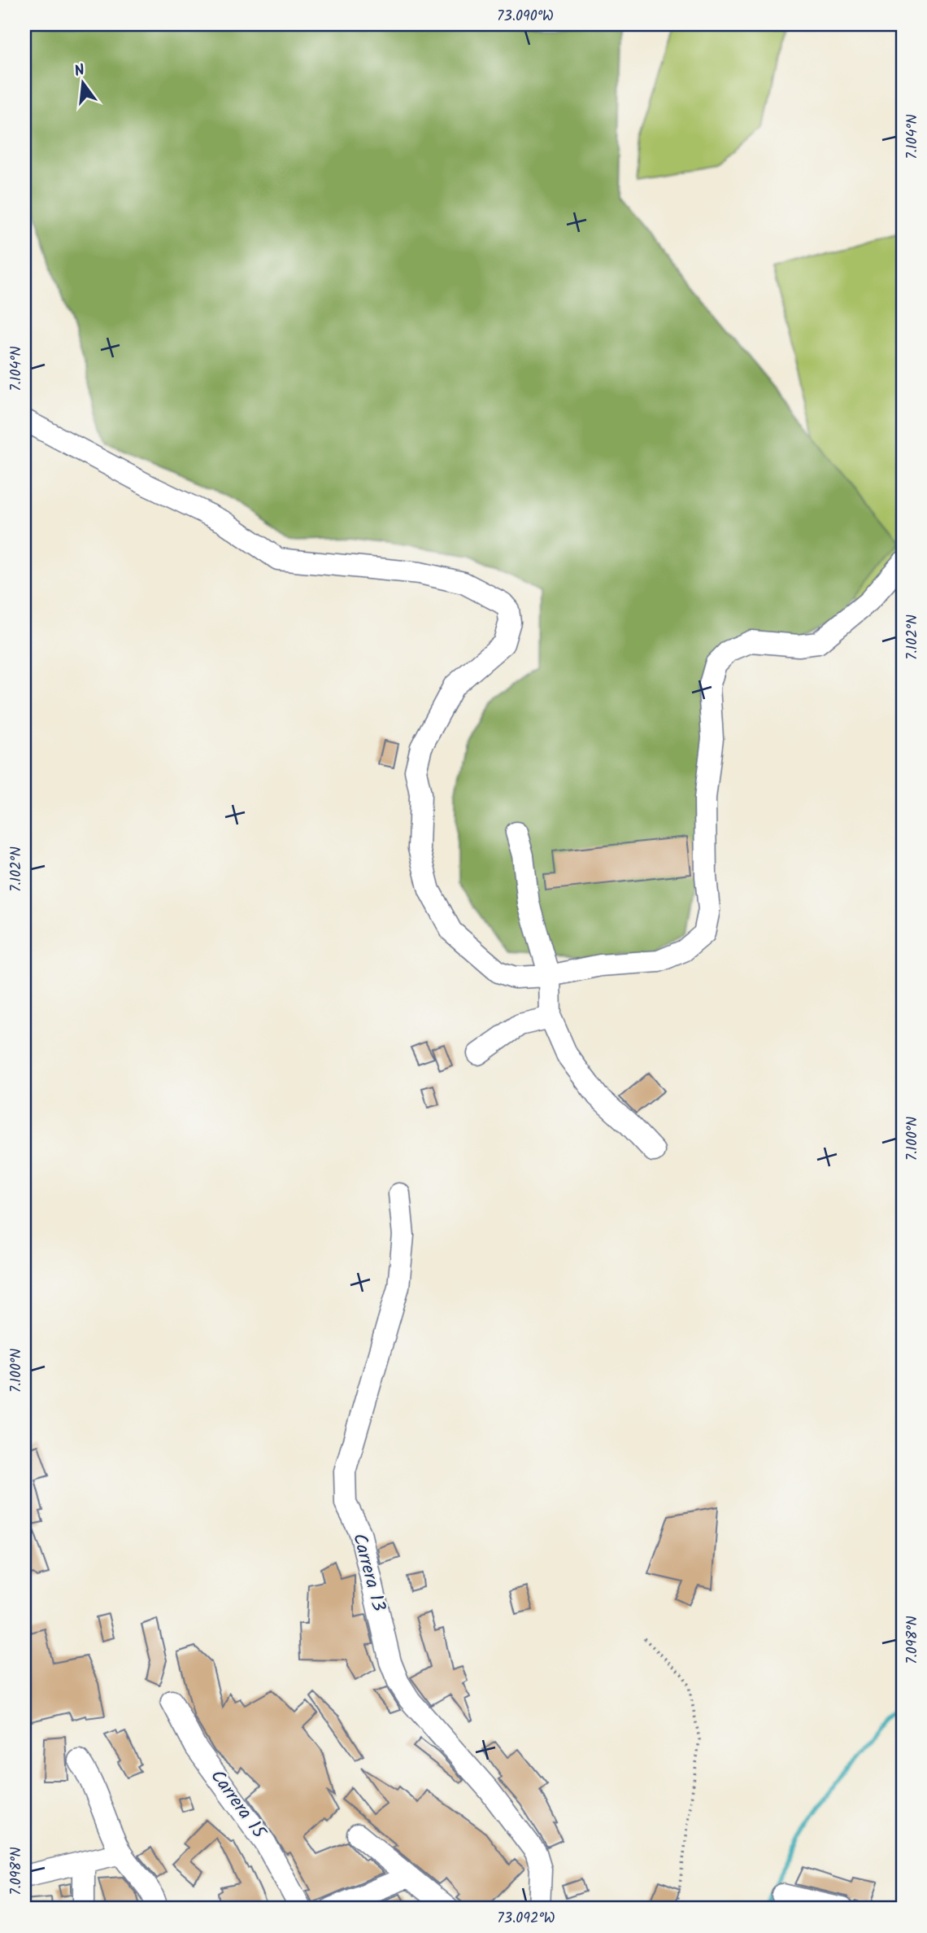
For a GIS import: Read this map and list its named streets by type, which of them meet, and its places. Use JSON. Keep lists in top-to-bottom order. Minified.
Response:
{"streets":{"street":["Carrera 13","Carrera 15"]},"north":"top","coordinates":["73.090°W","7.104°N","7.102°N","7.100°N","7.098°N","73.092°W"]}
